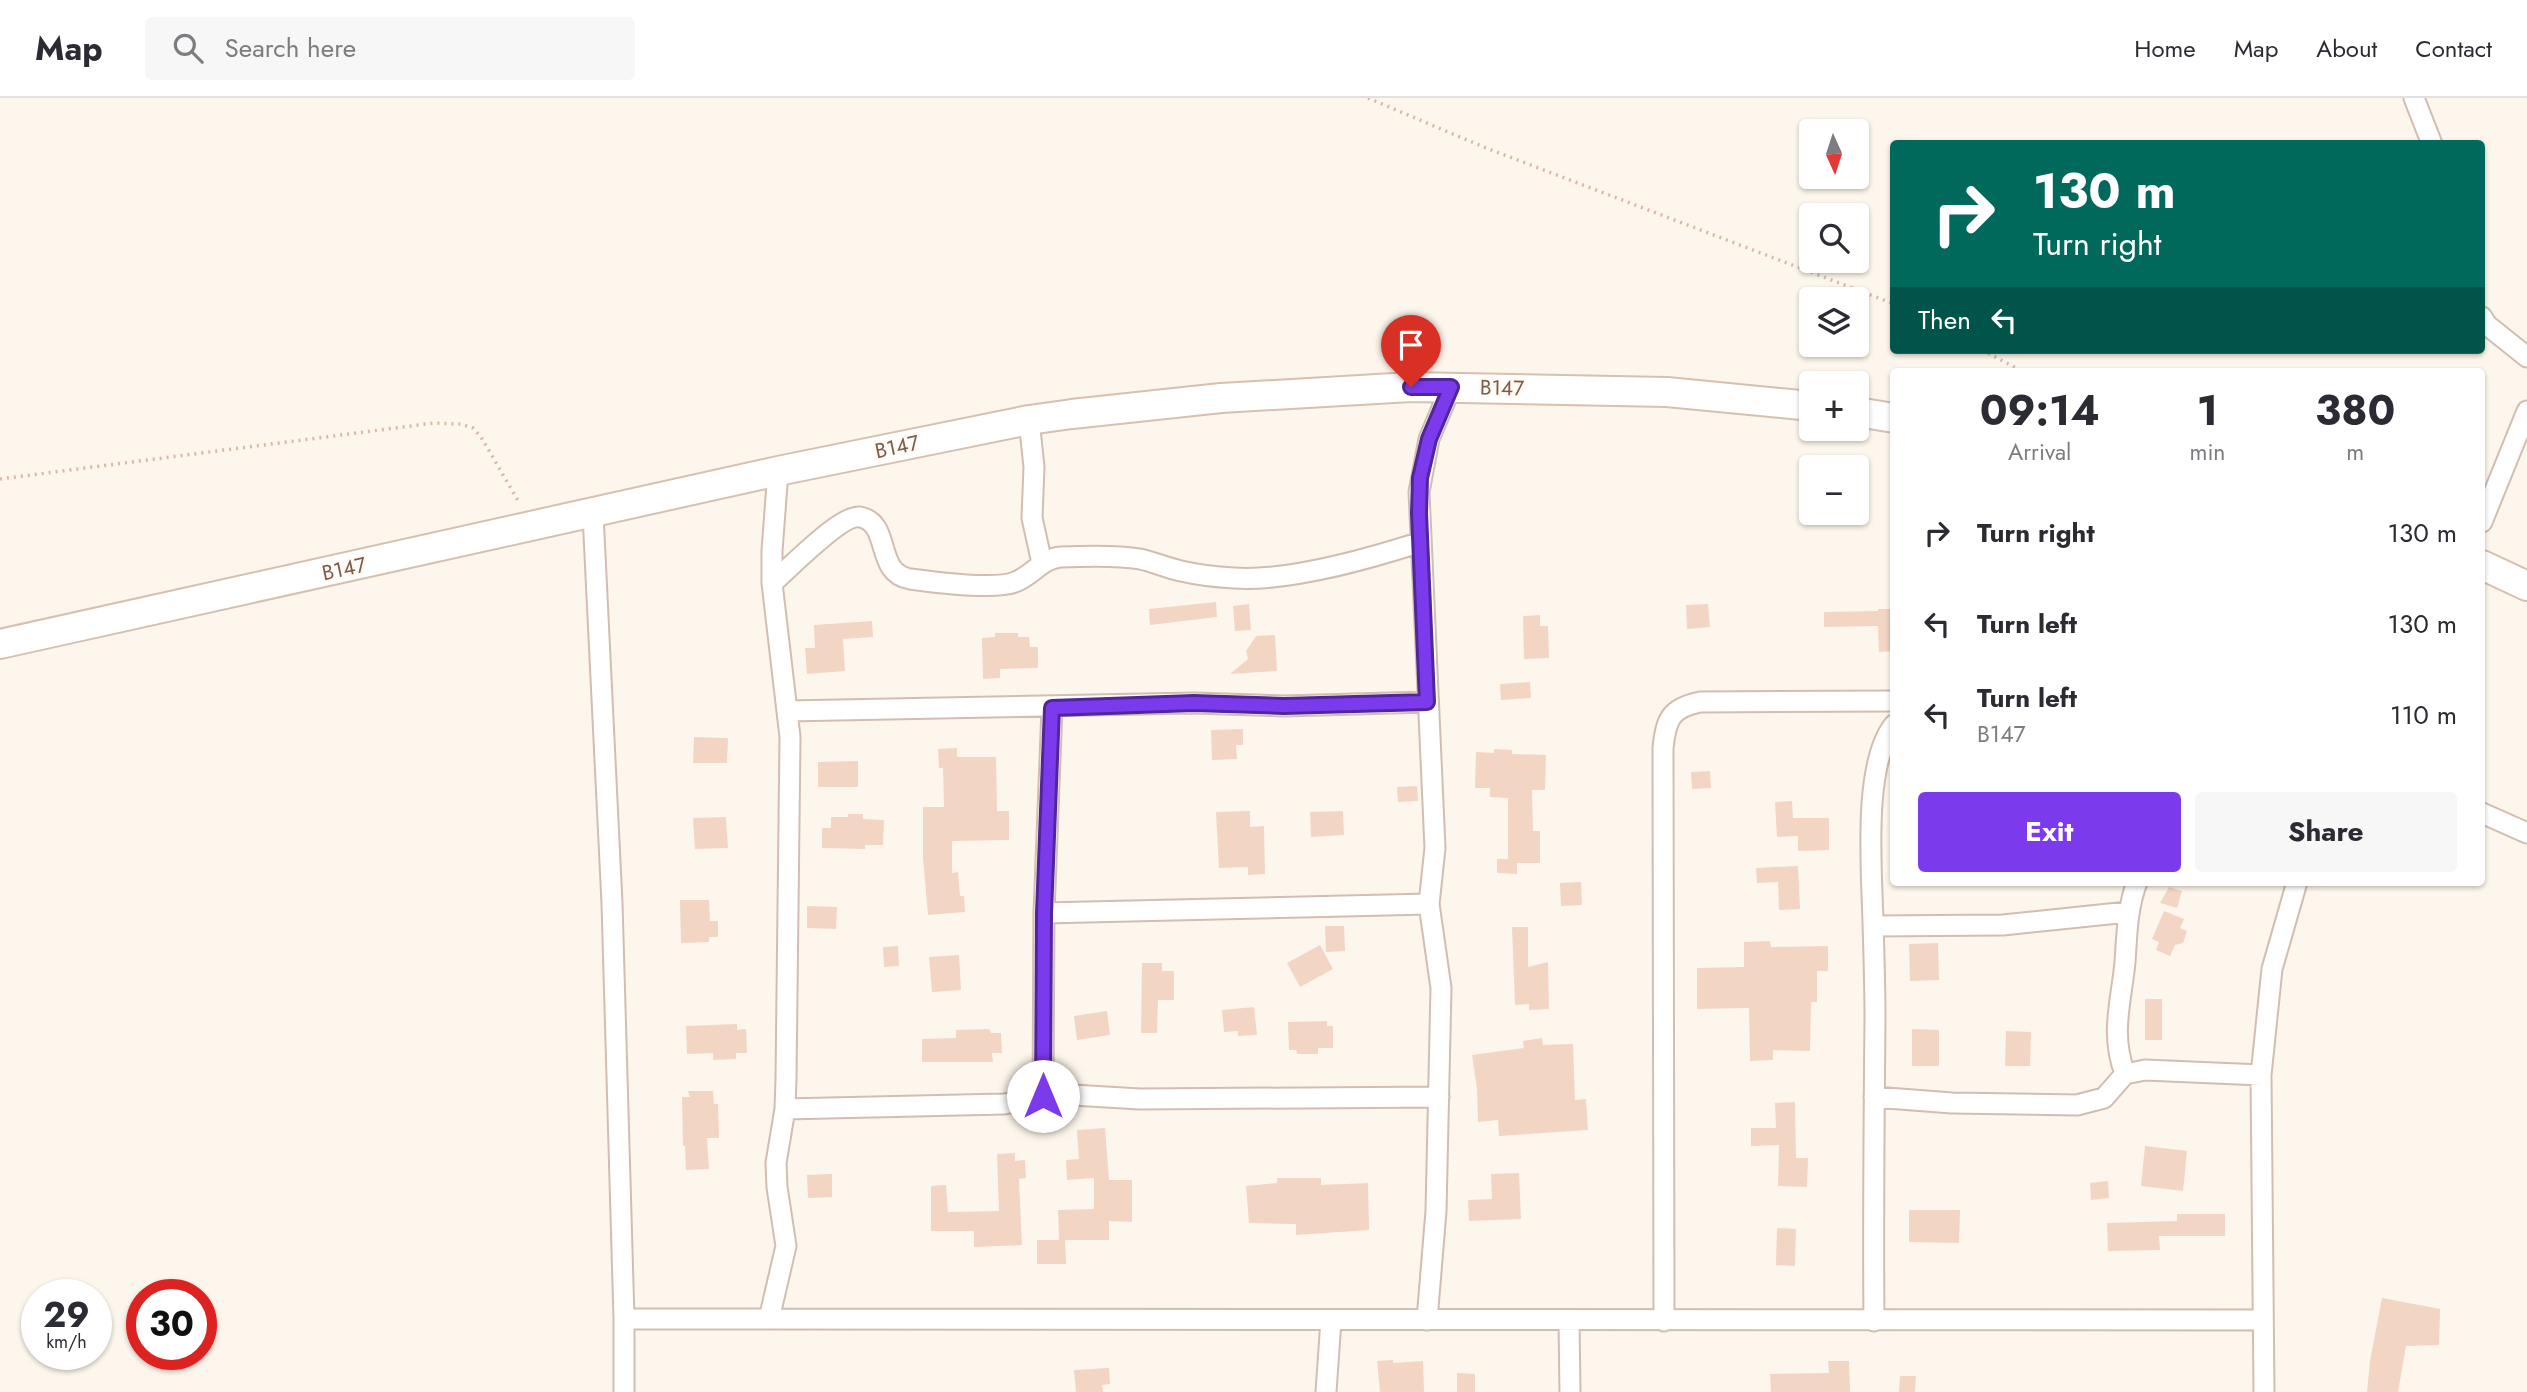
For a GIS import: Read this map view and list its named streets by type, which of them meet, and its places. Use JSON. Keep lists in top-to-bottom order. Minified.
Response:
{"streets":{"main road":["B147"]},"north":"bottom","page":{"header":"Map","search":"Search here","nav":["Home","Map","About","Contact"],"map_buttons":["+","−"],"turn":["130 m","Turn right"],"then":"Then","eta":["09:14","Arrival","1","min","380","m"],"list":[{"name":"Turn right","value":"130 m"},{"name":"Turn left","value":"130 m"},{"name":"Turn left","note":"B147","value":"110 m"}],"buttons":["Exit","Share"],"speed":"29 km/h","limit":"30"}}
